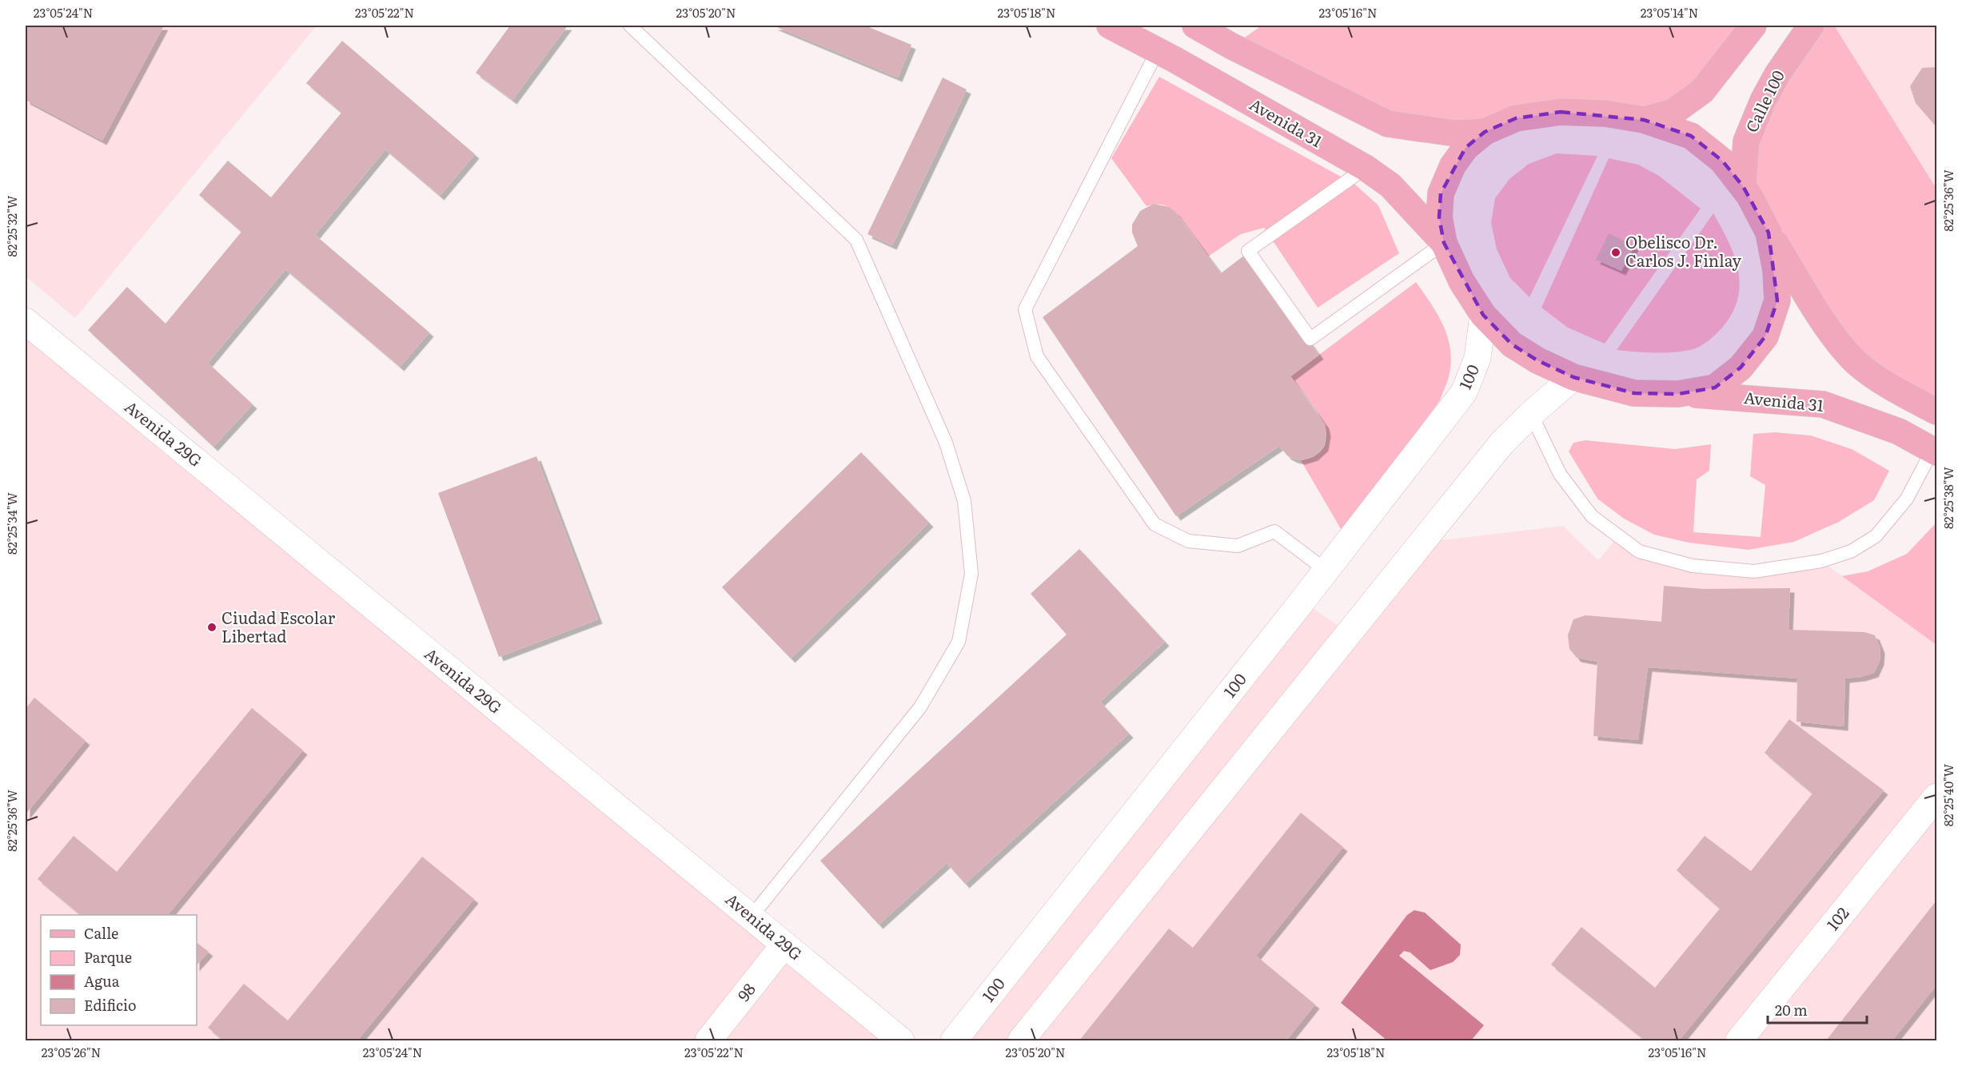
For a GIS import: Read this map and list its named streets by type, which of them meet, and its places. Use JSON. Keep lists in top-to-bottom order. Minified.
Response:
{"streets":{"main road":["Calle 100","Avenida 31"],"street":["100","Avenida 29G","102","98"]},"crossings":[["Avenida 29G","98"]],"places":["Obelisco Dr. Carlos J. Finlay","Ciudad Escolar Libertad"],"legend":["Calle","Parque","Agua","Edificio"],"scale_bar":"20 m","coordinates":["23°05'24\"N","23°05'22\"N","23°05'20\"N","23°05'18\"N","23°05'16\"N","23°05'14\"N","82°25'36\"W","82°25'32\"W","82°25'38\"W","82°25'34\"W","82°25'40\"W","23°05'26\"N"]}
